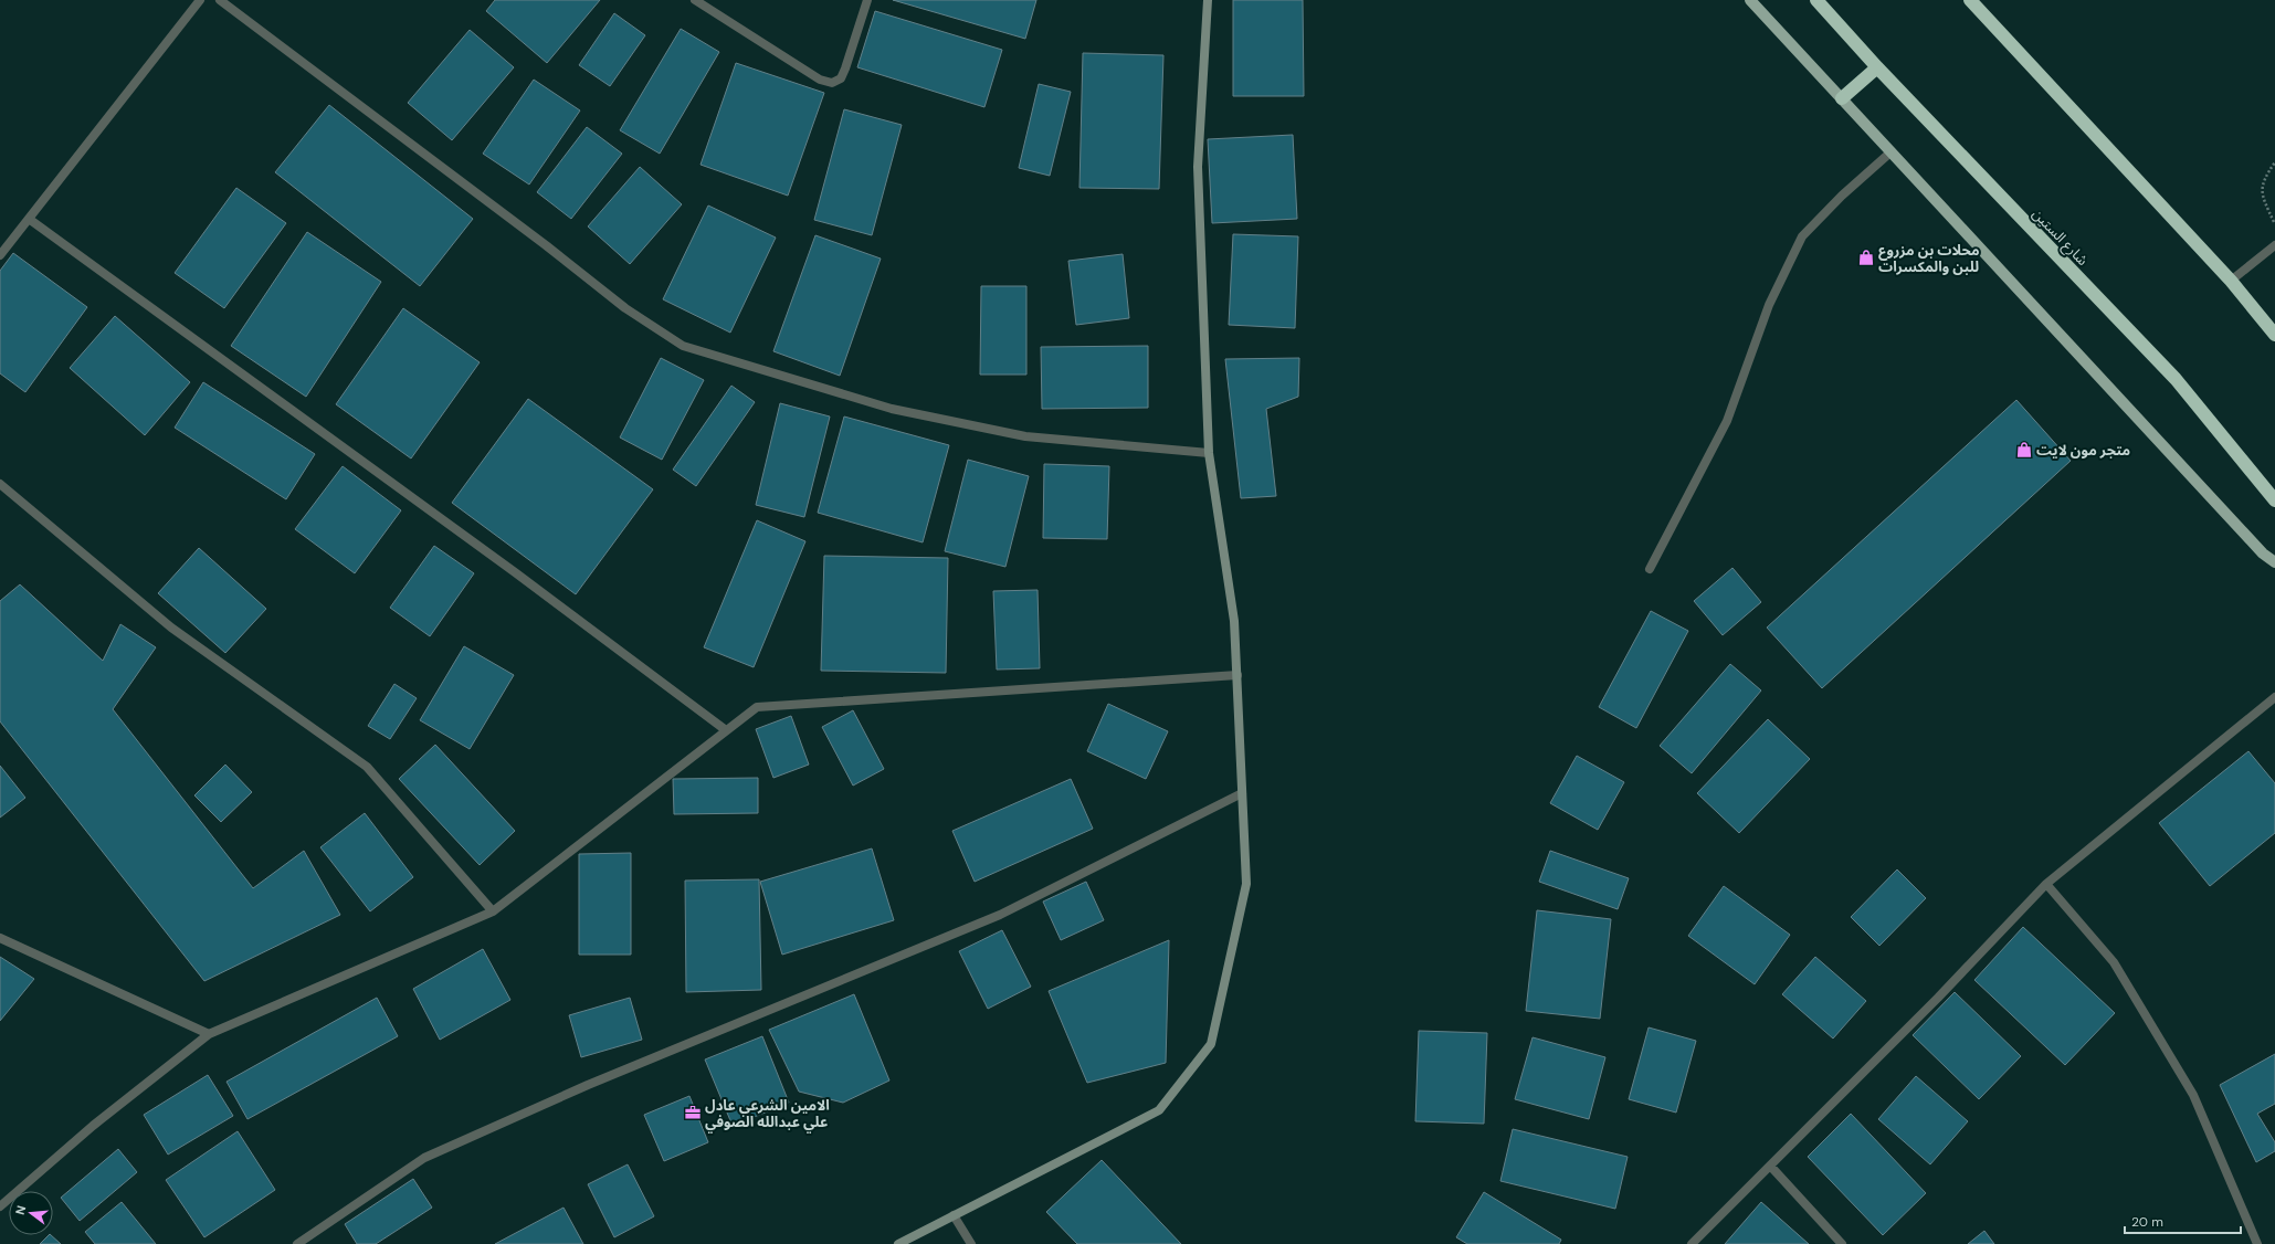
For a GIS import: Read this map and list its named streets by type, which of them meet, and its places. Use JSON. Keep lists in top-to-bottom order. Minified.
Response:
{"streets":{"highway":["شارع الستين"]},"places":{"shop":["محلات بن مزروع للبن والمكسرات","متجر مون لايت"],"office":["الامين الشرعي عادل علي عبدالله الصوفي"]},"scale_bar":"20 m","north":"left"}
